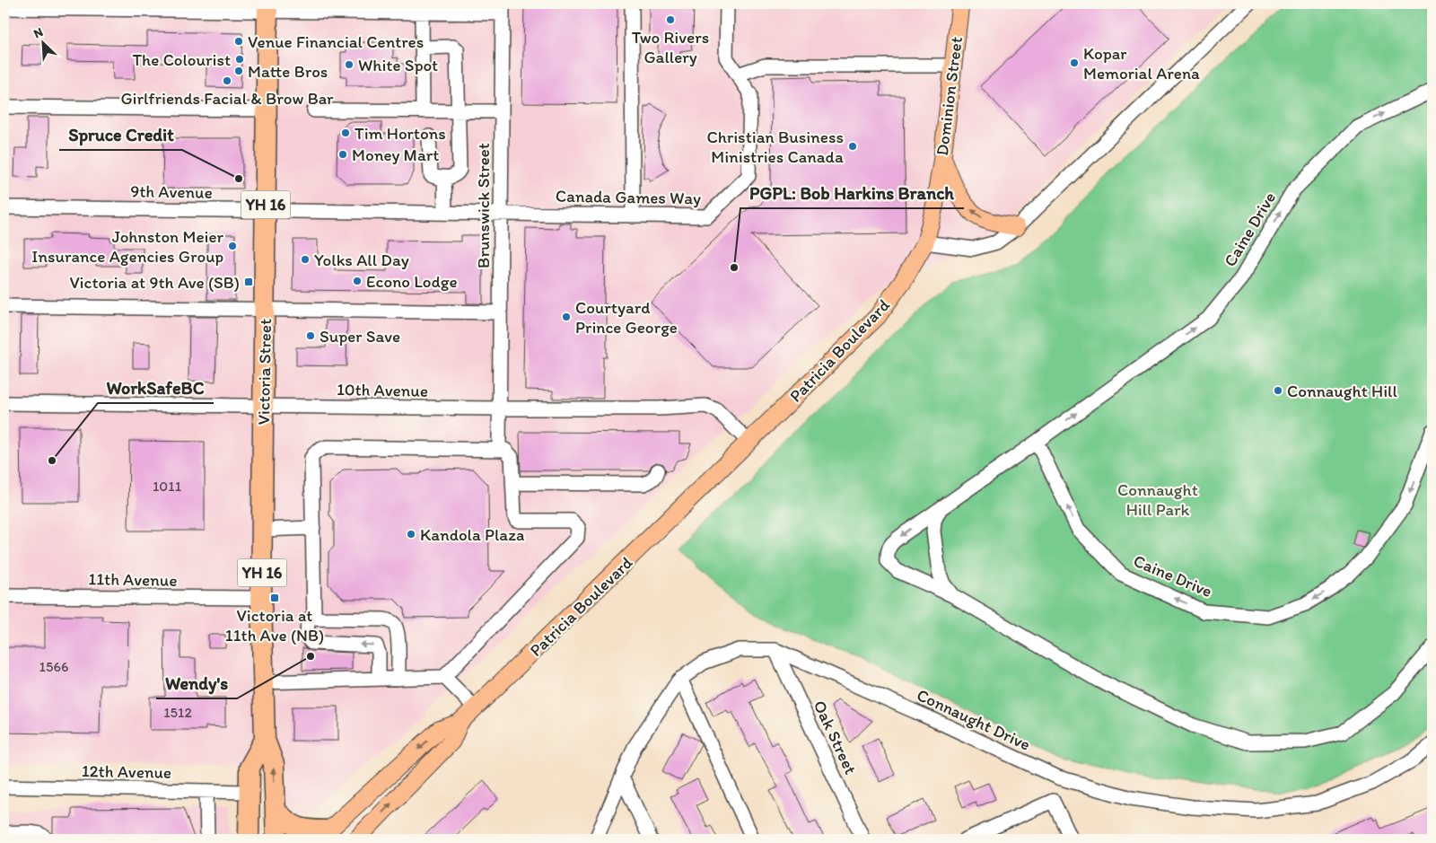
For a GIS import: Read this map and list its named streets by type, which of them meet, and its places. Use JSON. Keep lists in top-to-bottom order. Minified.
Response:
{"streets":{"highway":["YH 16","Victoria Street"],"main road":["Dominion Street","Patricia Boulevard"],"street":["9th Avenue","Canada Games Way","Brunswick Street","Caine Drive","10th Avenue","11th Avenue","Connaught Drive","Oak Street","12th Avenue"]},"crossings":[["Dominion Street","Patricia Boulevard"],["9th Avenue","Canada Games Way"],["9th Avenue","Brunswick Street"],["9th Avenue","Victoria Street"],["Canada Games Way","Brunswick Street"],["Brunswick Street","10th Avenue"],["Patricia Boulevard","10th Avenue"],["Victoria Street","10th Avenue"],["Victoria Street","11th Avenue"],["Victoria Street","12th Avenue"],["Connaught Drive","Oak Street"]],"parks":["Connaught Hill Park"],"places":{"other":["Two Rivers Gallery","Venue Financial Centres","The Colourist","Kopar Memorial Arena","White Spot","Matte Bros","Girlfriends Facial & Brow Bar","Tim Hortons","Christian Business Ministries Canada","Money Mart","Spruce Credit","Johnston Meier Insurance Agencies Group","Yolks All Day","PGPL: Bob Harkins Branch","Econo Lodge","Courtyard Prince George","Super Save","Connaught Hill","WorkSafeBC","Kandola Plaza","Wendy's"],"transit":["Victoria at 9th Ave (SB)","Victoria at 11th Ave (NB)"]},"house_numbers":["1011","1566","1512"],"north":"top left"}
